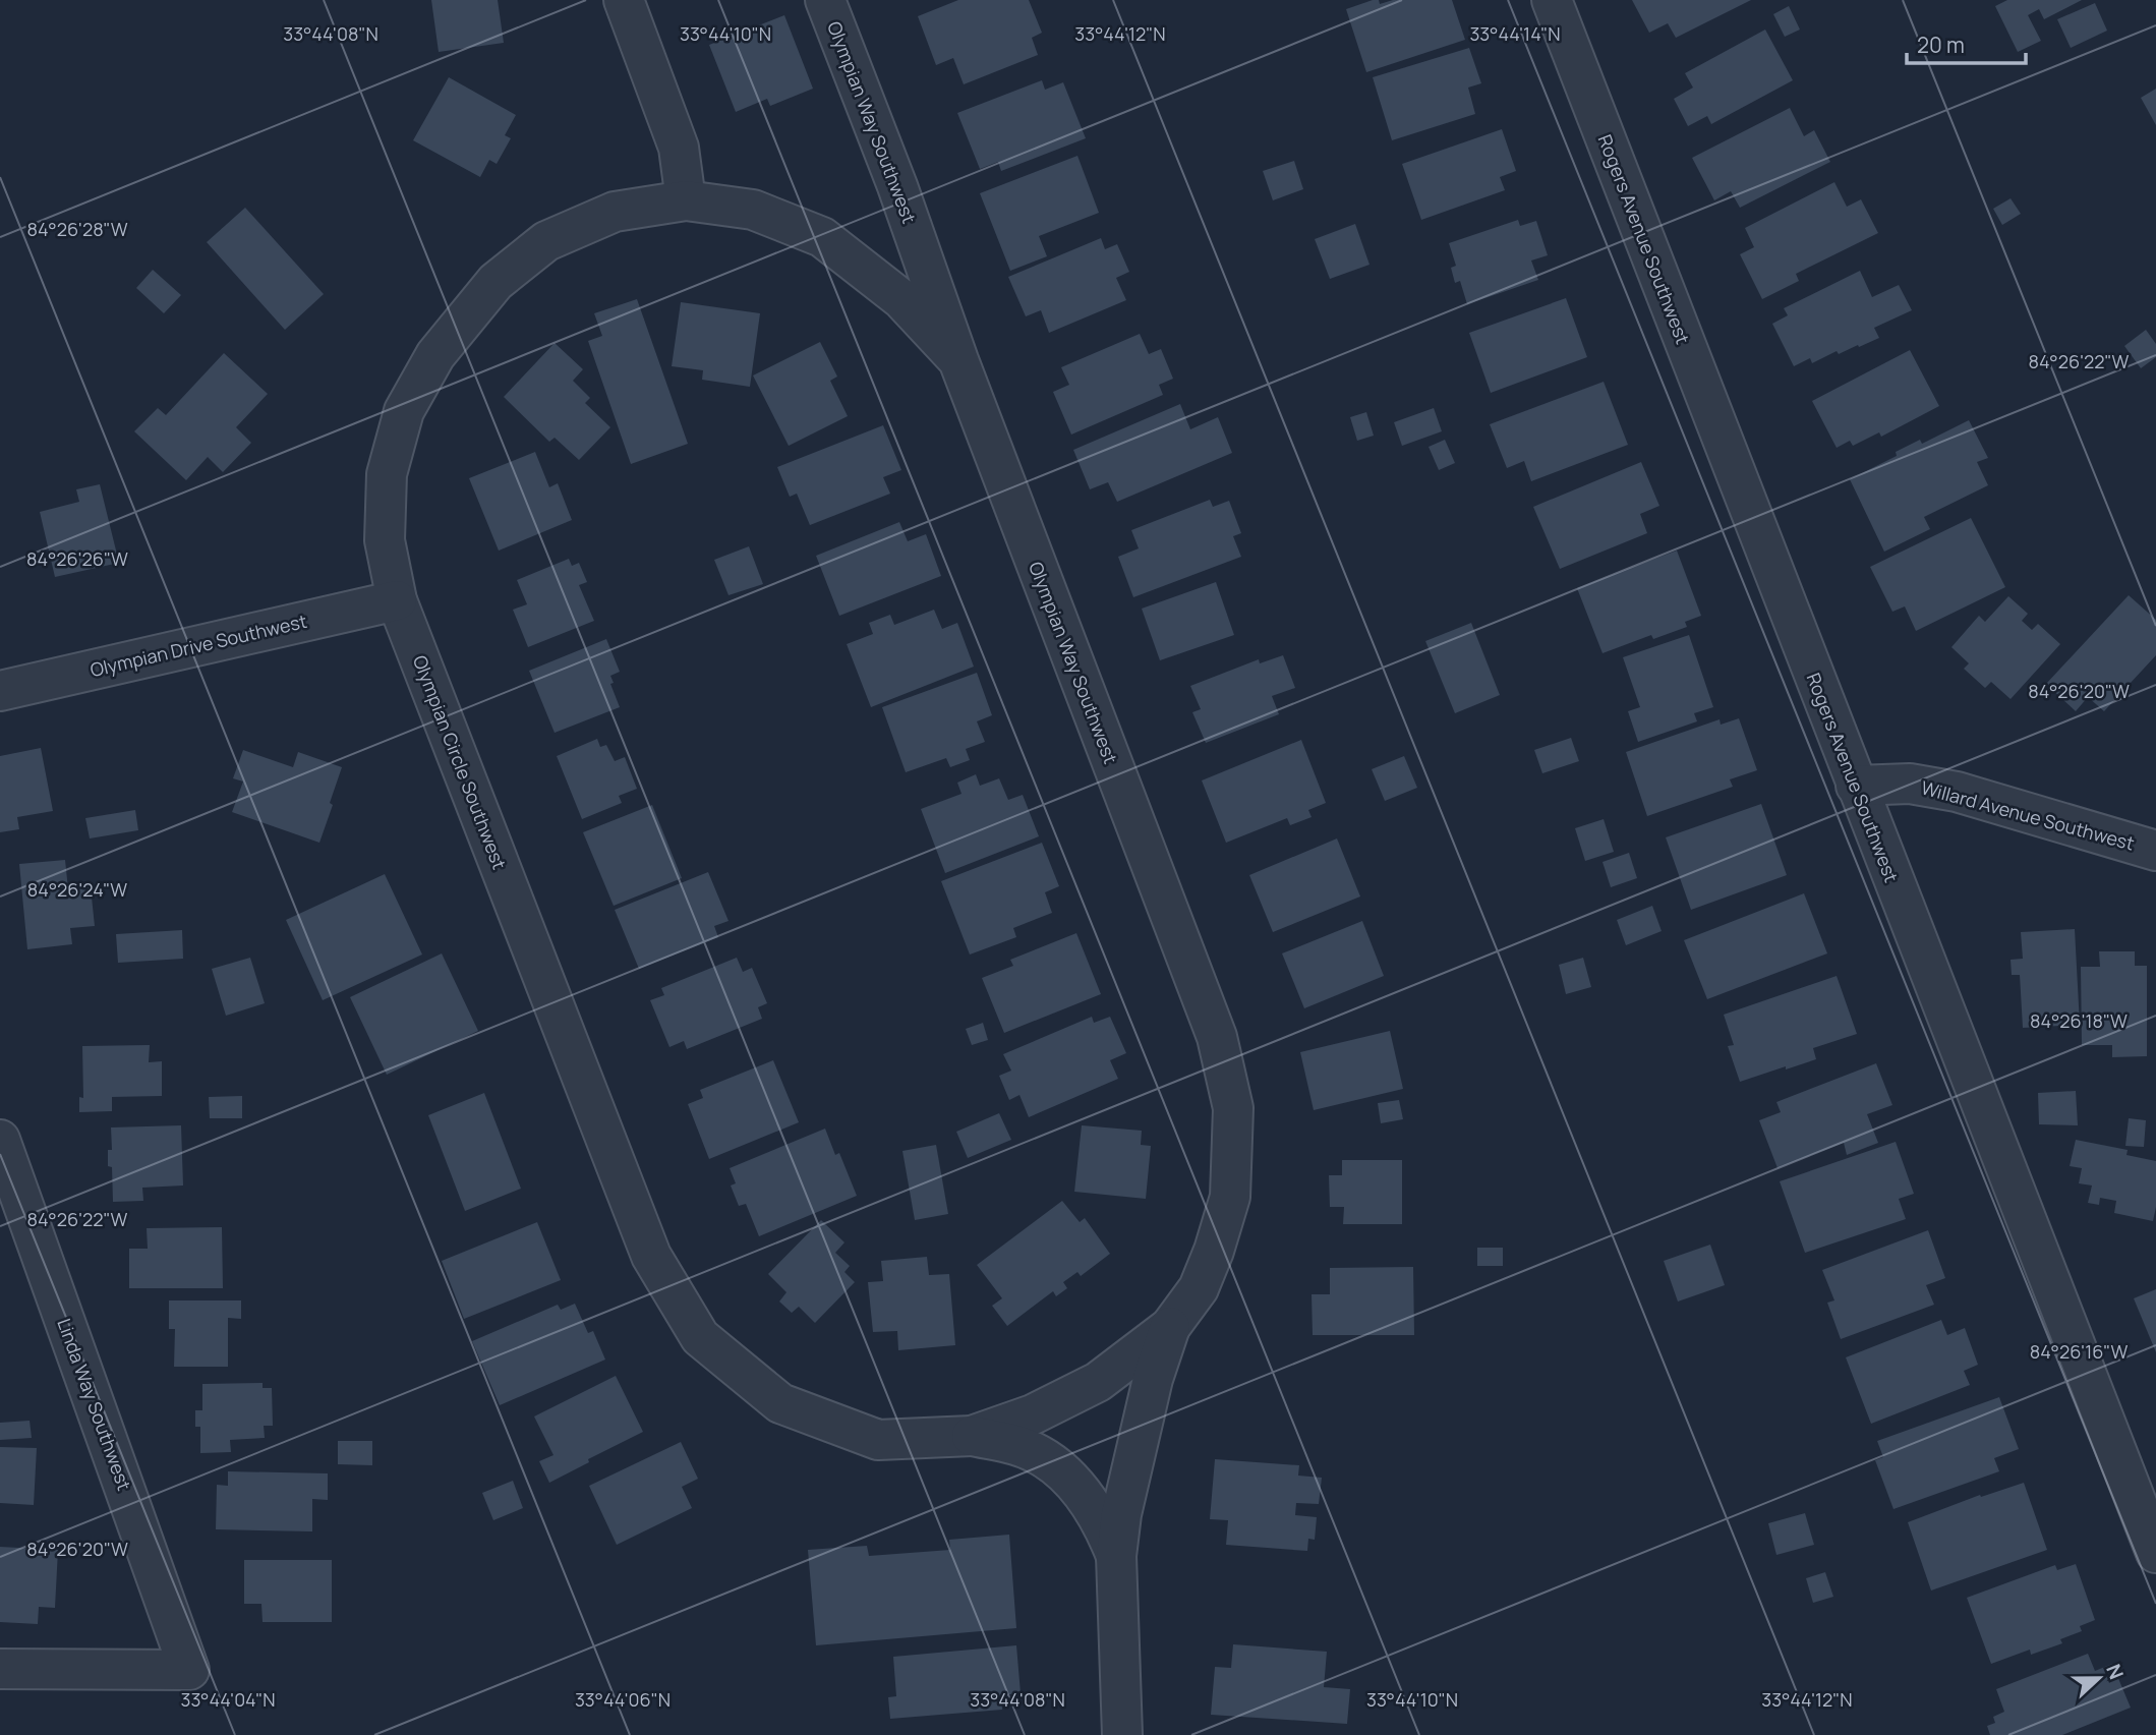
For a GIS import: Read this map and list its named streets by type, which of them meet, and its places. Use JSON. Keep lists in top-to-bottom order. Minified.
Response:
{"streets":{"street":["Olympian Way Southwest","Rogers Avenue Southwest","Olympian Drive Southwest","Olympian Circle Southwest","Willard Avenue Southwest","Linda Way Southwest"]},"crossings":[["Olympian Way Southwest","Olympian Circle Southwest"],["Rogers Avenue Southwest","Willard Avenue Southwest"],["Olympian Drive Southwest","Olympian Circle Southwest"]],"scale_bar":"20 m","north":"right","coordinates":["33°44'08\"N","33°44'10\"N","33°44'12\"N","33°44'14\"N","84°26'28\"W","84°26'22\"W","84°26'26\"W","84°26'20\"W","84°26'24\"W","84°26'18\"W","84°26'16\"W","33°44'04\"N","33°44'06\"N"]}
